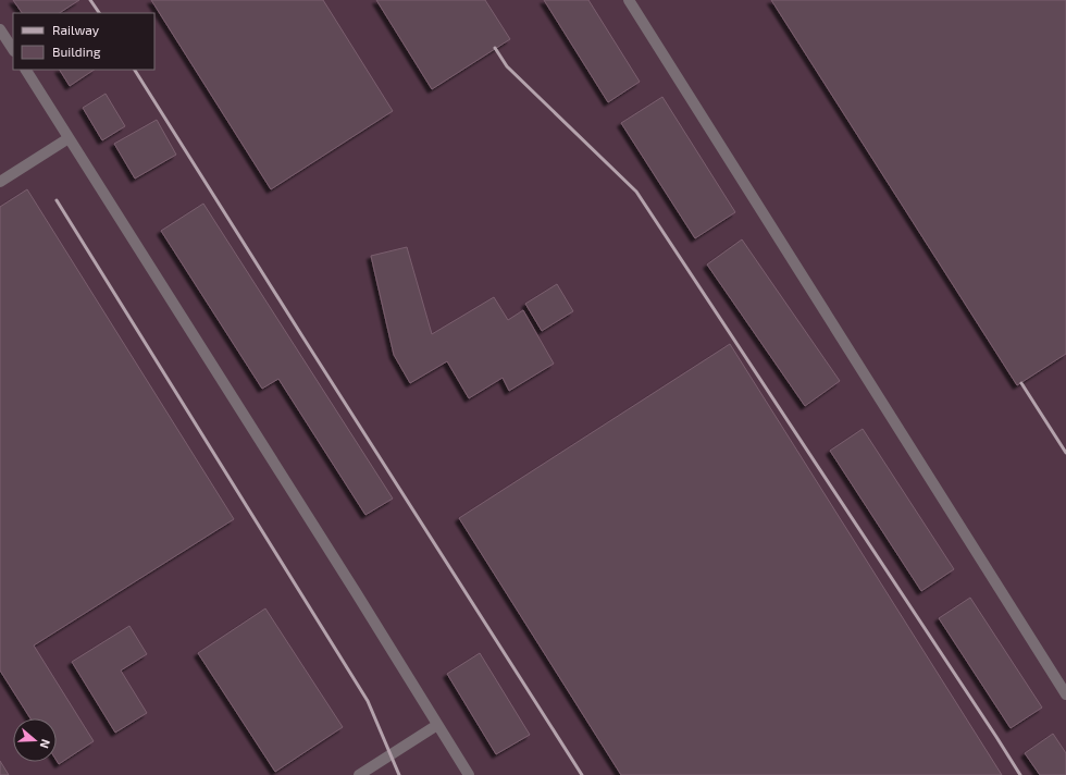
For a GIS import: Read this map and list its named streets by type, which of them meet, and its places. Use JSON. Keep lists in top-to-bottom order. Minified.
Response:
{"legend":["Railway","Building"],"north":"right"}
